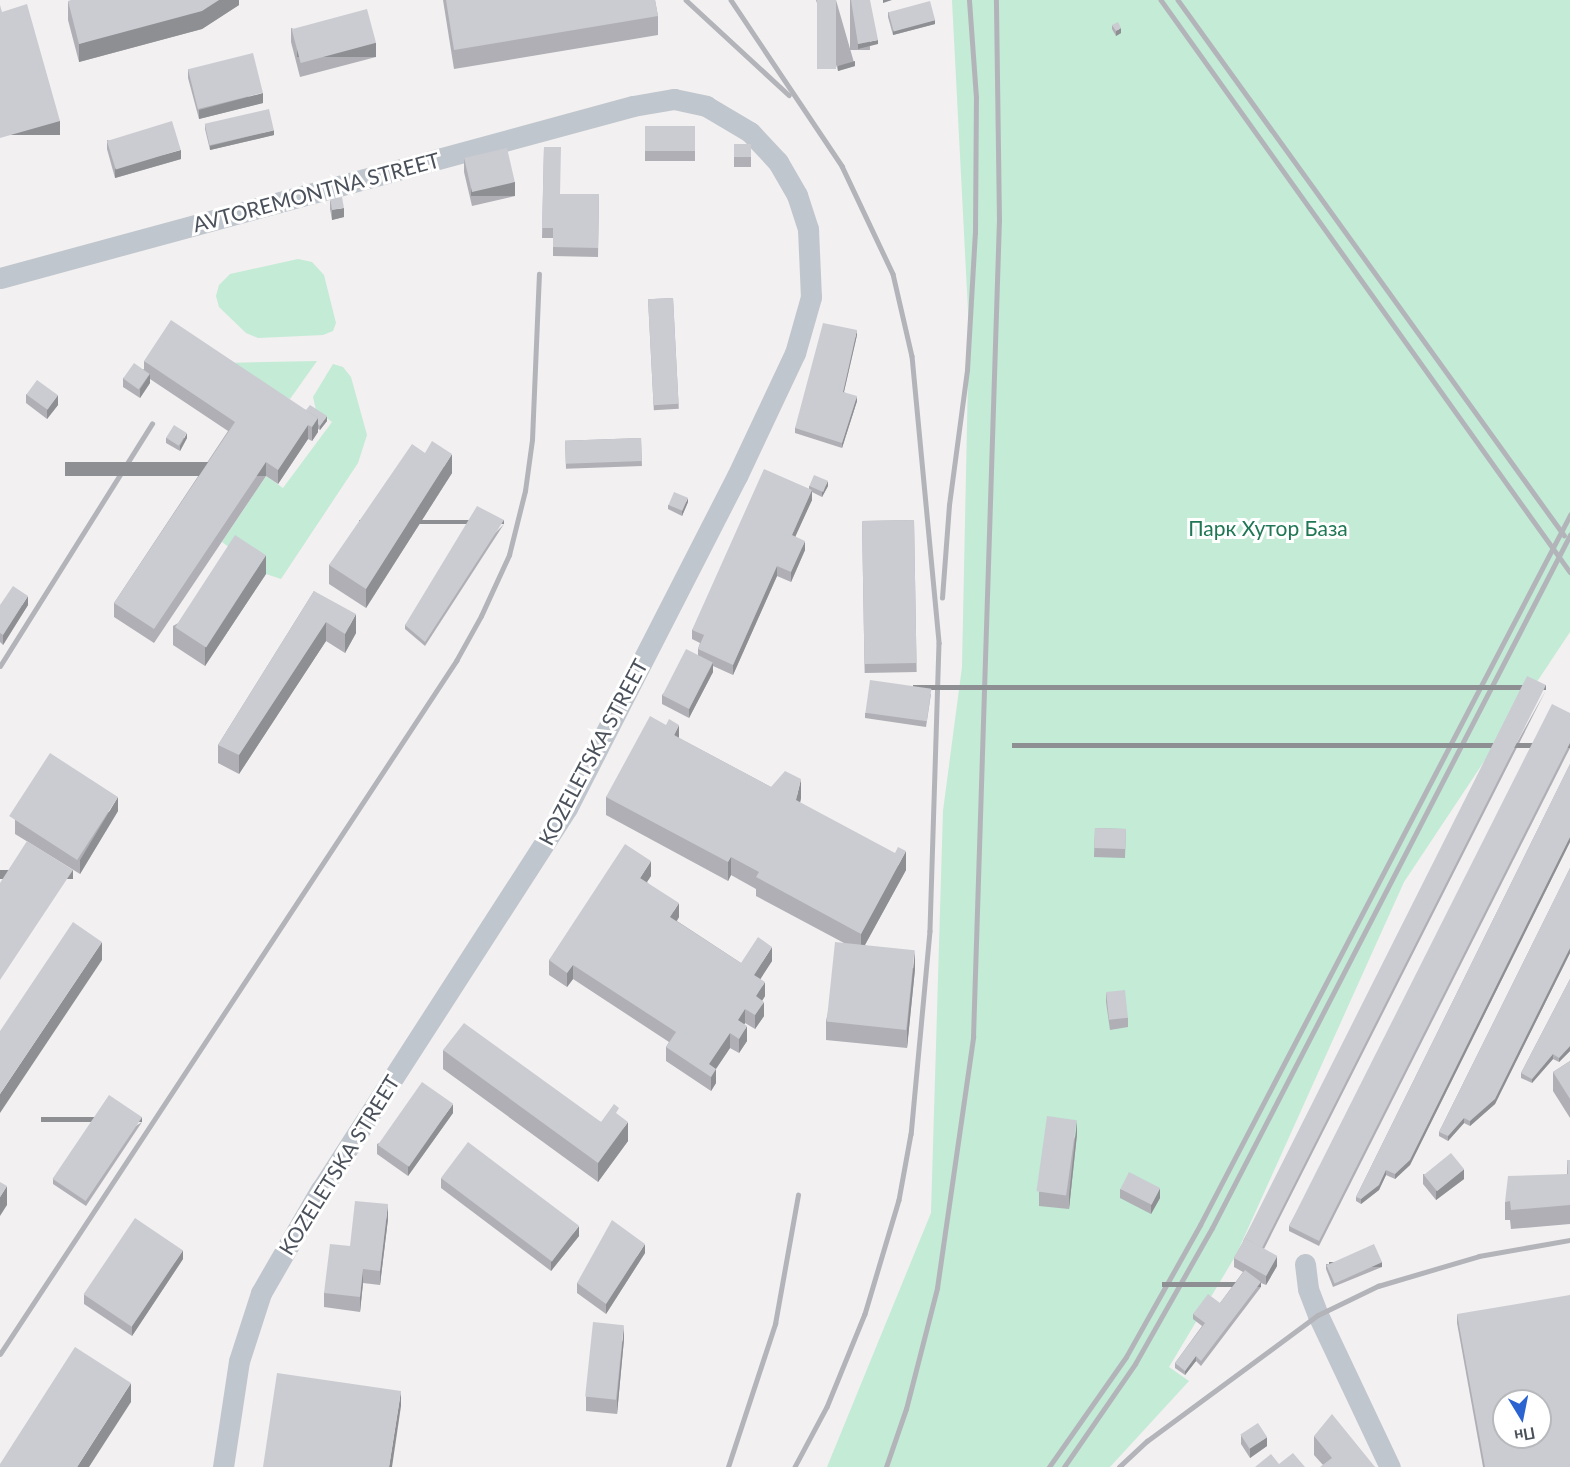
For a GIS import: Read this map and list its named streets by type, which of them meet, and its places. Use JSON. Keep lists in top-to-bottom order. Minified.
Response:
{"streets":{"street":["AVTOREMONTNA STREET","KOZELETSKA STREET"]},"crossings":[["AVTOREMONTNA STREET","KOZELETSKA STREET"]],"parks":["Парк Хутор База"],"north":"bottom"}
